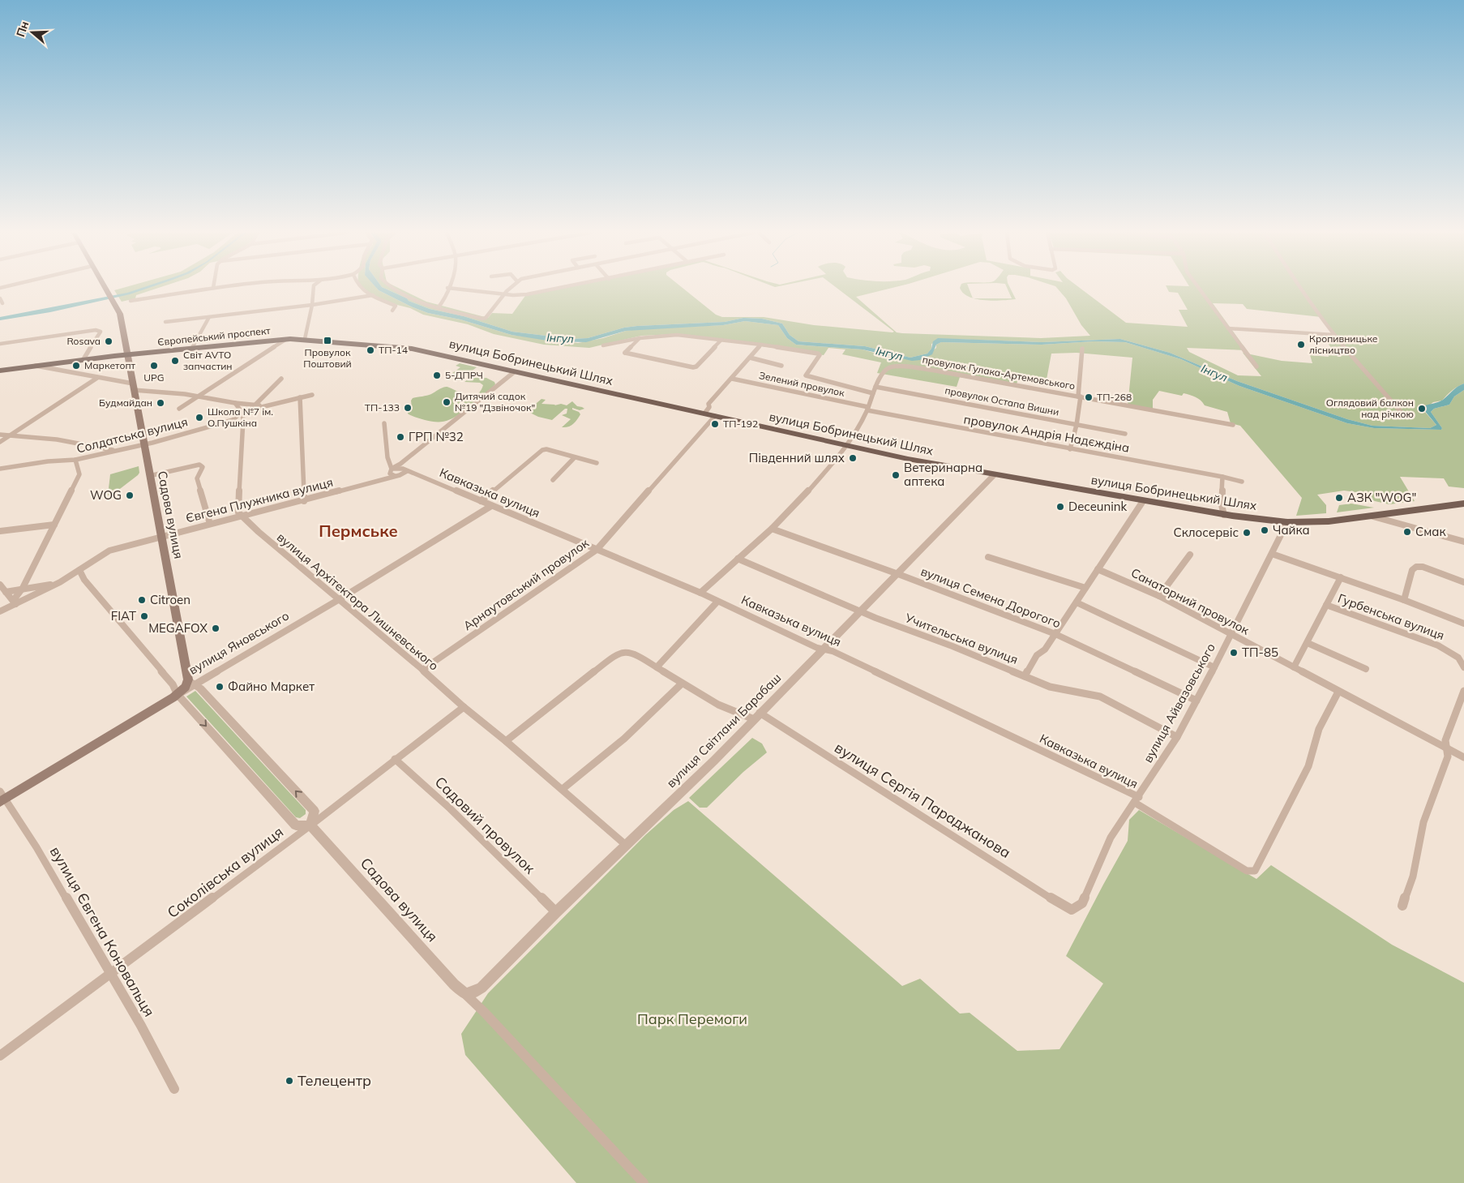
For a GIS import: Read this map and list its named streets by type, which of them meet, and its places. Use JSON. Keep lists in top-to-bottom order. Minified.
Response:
{"streets":{"main road":["Європейський проспект","вулиця Бобринецький Шлях","Садова вулиця"],"street":["провулок Гулака-Артемовського","Зелений провулок","провулок Остапа Вишни","провулок Андрія Надєждіна","Солдатська вулиця","Кавказька вулиця","Євгена Плужника вулиця","Арнаутовський провулок","вулиця Семена Дорогого","вулиця Архітектора Лишневського","Санаторний провулок","Гурбенська вулиця","Учительська вулиця","вулиця Яновського","вулиця Айвазовського","вулиця Світлани Барабаш","вулиця Сергія Параджанова","Садовий провулок","Соколівська вулиця","вулиця Євгена Коновальця"]},"crossings":[["Європейський проспект","вулиця Бобринецький Шлях"],["Європейський проспект","Садова вулиця"],["вулиця Бобринецький Шлях","Євгена Плужника вулиця"],["вулиця Бобринецький Шлях","Арнаутовський провулок"],["вулиця Бобринецький Шлях","вулиця Айвазовського"],["вулиця Бобринецький Шлях","вулиця Світлани Барабаш"],["провулок Гулака-Артемовського","провулок Остапа Вишни"],["Зелений провулок","провулок Андрія Надєждіна"],["Солдатська вулиця","Садова вулиця"],["Кавказька вулиця","Євгена Плужника вулиця"],["Кавказька вулиця","Арнаутовський провулок"],["Кавказька вулиця","Санаторний провулок"],["Кавказька вулиця","вулиця Яновського"],["Кавказька вулиця","вулиця Айвазовського"],["Кавказька вулиця","вулиця Світлани Барабаш"],["Євгена Плужника вулиця","Садова вулиця"],["Євгена Плужника вулиця","вулиця Архітектора Лишневського"],["Садова вулиця","вулиця Яновського"],["Садова вулиця","вулиця Світлани Барабаш"],["Садова вулиця","Соколівська вулиця"],["Арнаутовський провулок","вулиця Архітектора Лишневського"],["вулиця Семена Дорогого","вулиця Айвазовського"],["вулиця Семена Дорогого","вулиця Світлани Барабаш"],["вулиця Архітектора Лишневського","вулиця Яновського"],["вулиця Архітектора Лишневського","вулиця Світлани Барабаш"],["вулиця Архітектора Лишневського","вулиця Сергія Параджанова"],["вулиця Архітектора Лишневського","Соколівська вулиця"],["Санаторний провулок","вулиця Айвазовського"],["Учительська вулиця","вулиця Айвазовського"],["Учительська вулиця","вулиця Світлани Барабаш"],["вулиця Айвазовського","вулиця Сергія Параджанова"],["вулиця Світлани Барабаш","вулиця Сергія Параджанова"],["вулиця Світлани Барабаш","Садовий провулок"],["Садовий провулок","Соколівська вулиця"],["Соколівська вулиця","вулиця Євгена Коновальця"]],"districts":["Пермське"],"water":["Інгул"],"parks":["Парк Перемоги"],"places":{"transit":["Провулок Поштовий"],"other":["Rosava","Кропивницьке лісництво","ТП-14","Світ AVTO запчастин","Маркетопт","UPG","5-ДПРЧ","ТП-268","Дитячий садок №19 \"Дзвіночок\"","Будмайдан","ТП-133","Оглядовий балкон над річкою","Школа №7 ім. О.Пушкіна","ТП-192","ГРП №32","Південний шлях","Ветеринарна аптека","WOG","АЗК \"WOG\"","Deceunink","Чайка","Смак","Склосервіс","Citroen","FIAT","MEGAFOX","ТП-85","Файно Маркет","Телецентр"]},"north":"left"}
